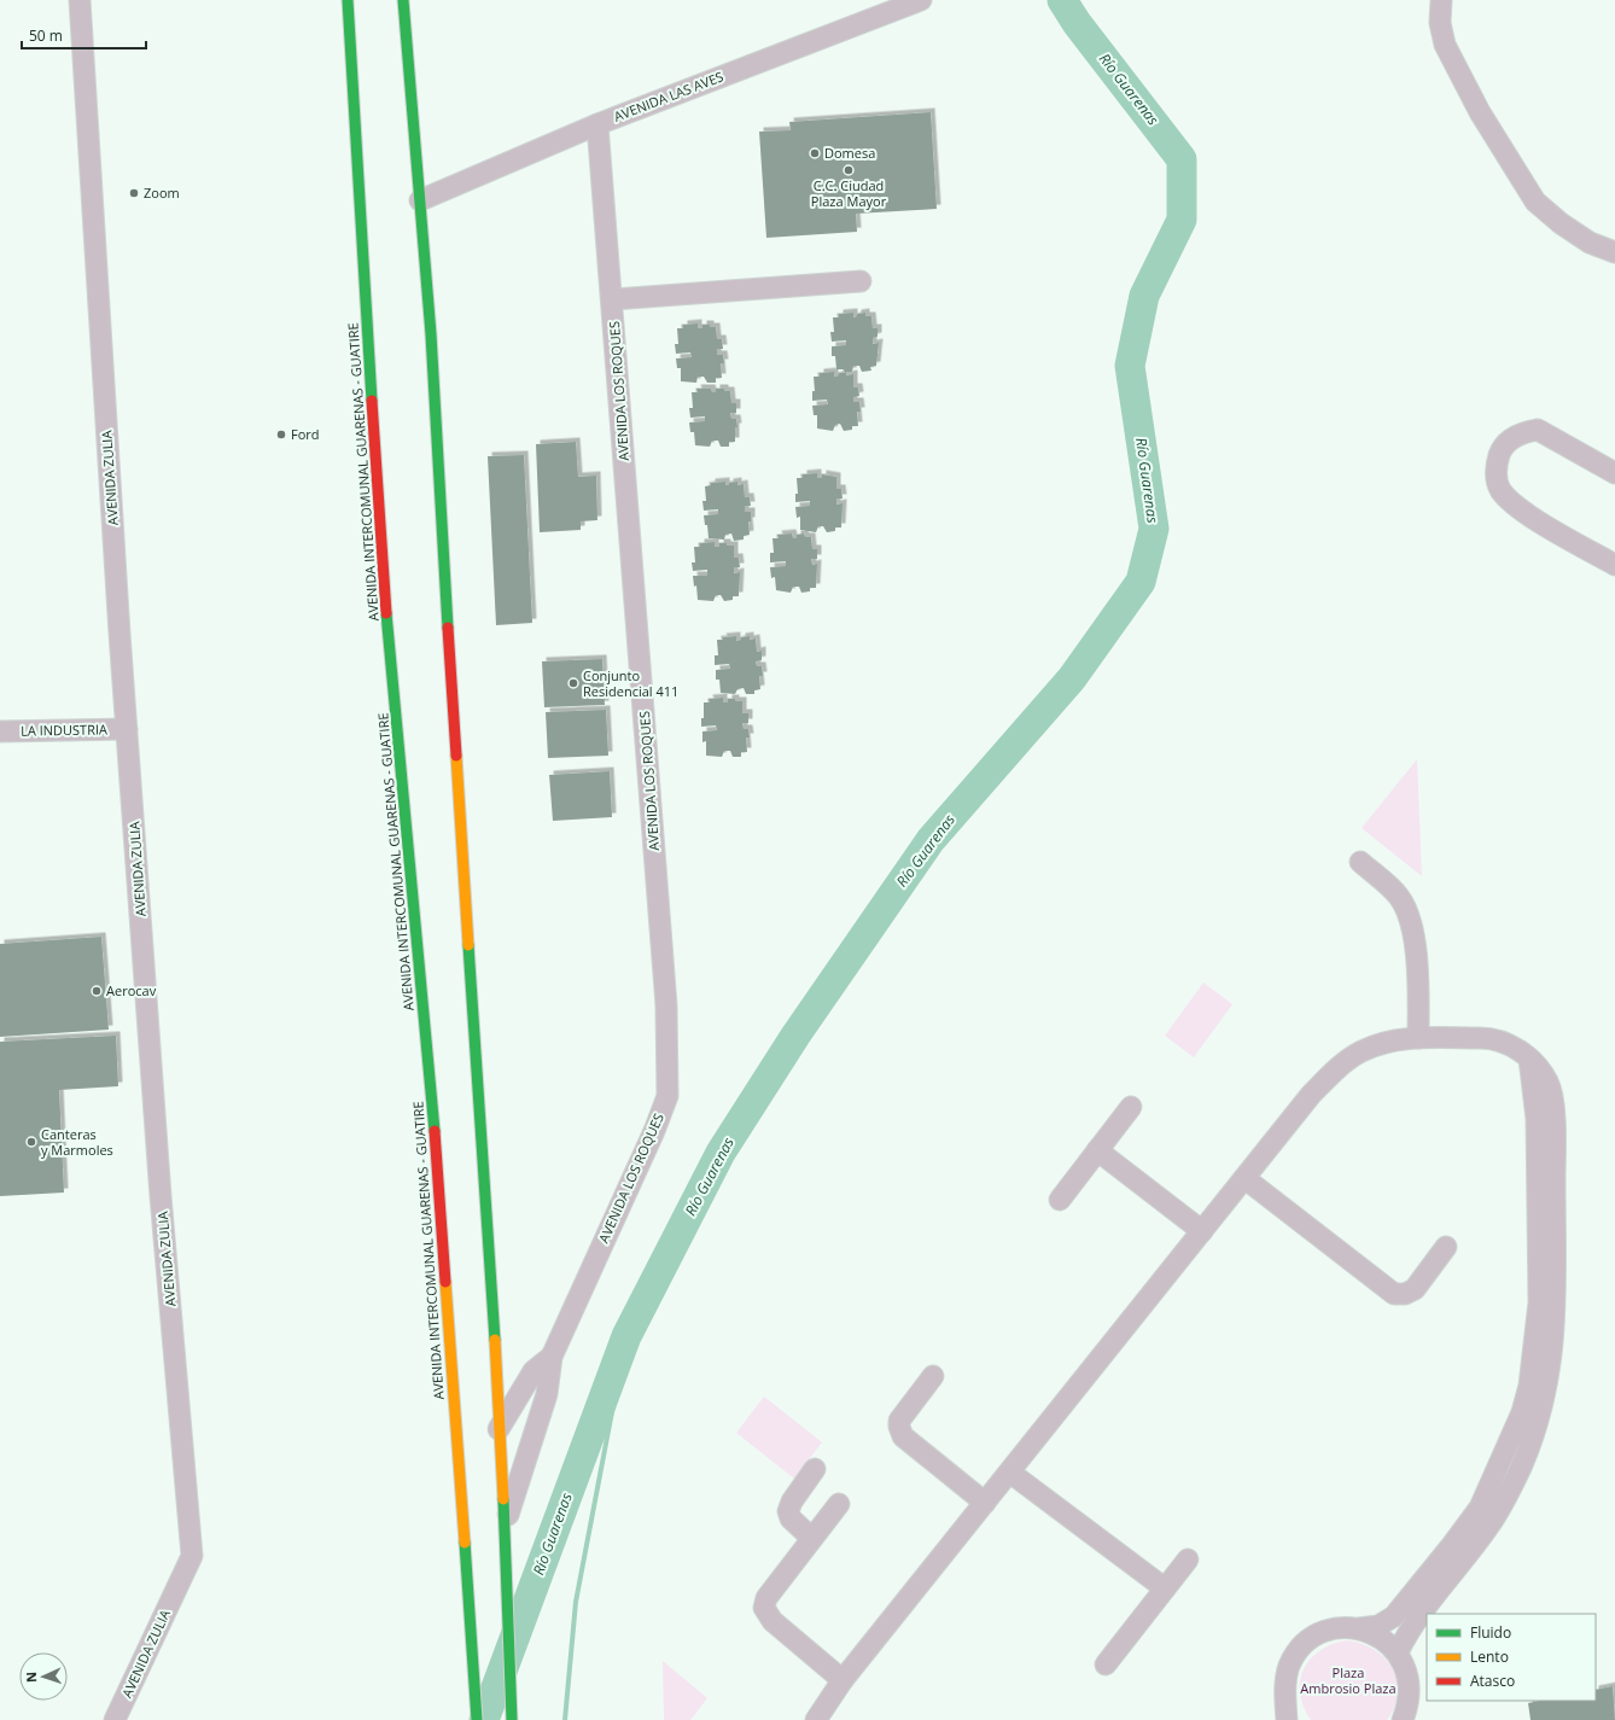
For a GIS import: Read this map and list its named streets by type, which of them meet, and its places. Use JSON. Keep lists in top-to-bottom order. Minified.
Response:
{"streets":{"main road":["AVENIDA INTERCOMUNAL GUARENAS - GUATIRE"],"street":["AVENIDA LAS AVES","AVENIDA LOS ROQUES","AVENIDA ZULIA","LA INDUSTRIA"]},"crossings":[["AVENIDA LAS AVES","AVENIDA LOS ROQUES"],["AVENIDA ZULIA","LA INDUSTRIA"]],"water":["Río Guarenas"],"parks":["Plaza Ambrosio Plaza"],"places":["Domesa","C.C. Ciudad Plaza Mayor","Zoom","Ford","Conjunto Residencial 411","Aerocav","Canteras y Marmoles"],"legend":["Fluido","Lento","Atasco"],"scale_bar":"50 m","north":"left"}
